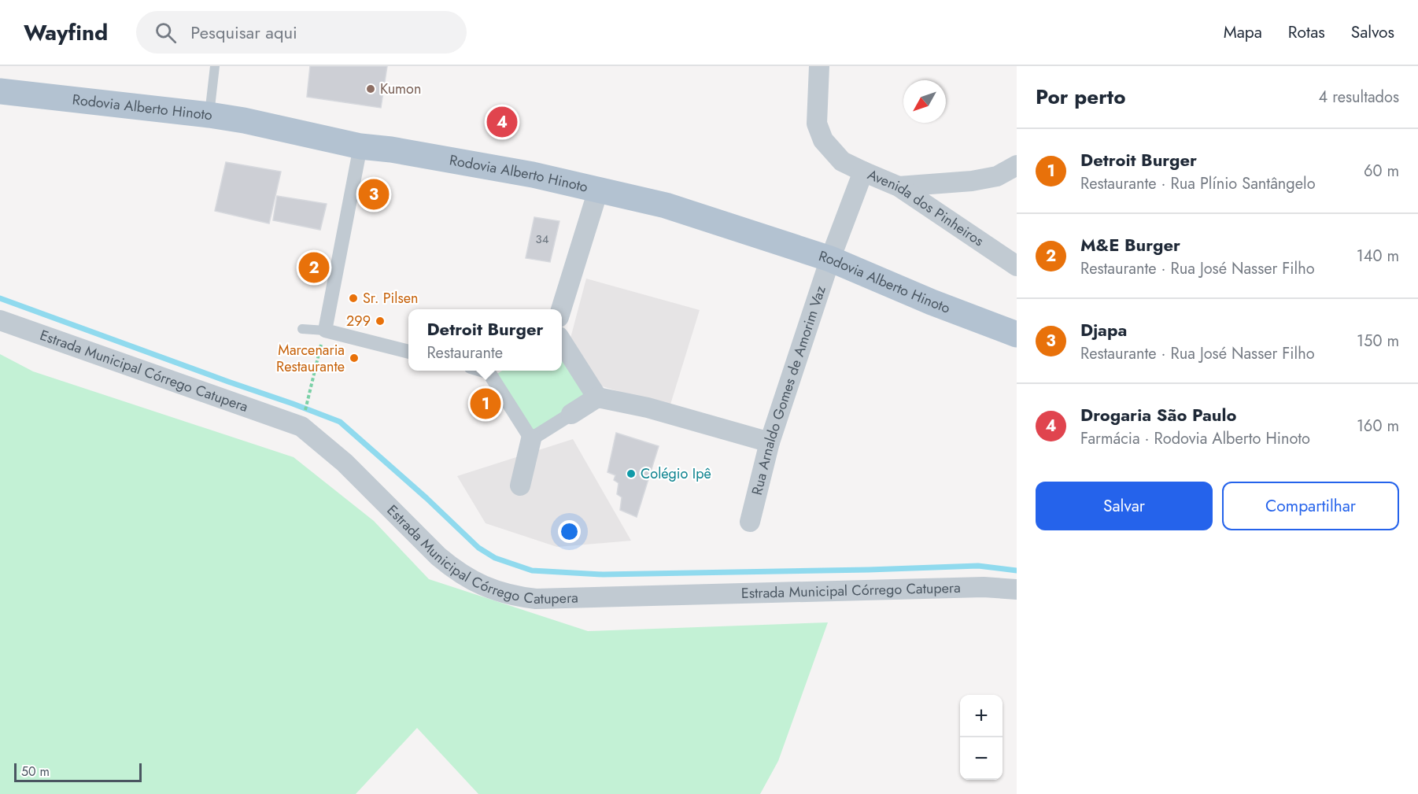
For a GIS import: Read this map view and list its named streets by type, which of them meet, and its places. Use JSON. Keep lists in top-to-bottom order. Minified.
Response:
{"streets":{"main road":["Rodovia Alberto Hinoto"],"street":["Avenida dos Pinheiros","Estrada Municipal Córrego Catupera","Rua Arnaldo Gomes de Amorim Vaz"]},"crossings":[["Rodovia Alberto Hinoto","Avenida dos Pinheiros"],["Rodovia Alberto Hinoto","Rua Arnaldo Gomes de Amorim Vaz"],["Avenida dos Pinheiros","Rua Arnaldo Gomes de Amorim Vaz"]],"places":["Kumon","Sr. Pilsen","299","Marcenaria Restaurante","Colégio Ipê"],"house_numbers":["34"],"scale_bar":"50 m","north":"bottom left","page":{"header":"Wayfind","search":"Pesquisar aqui","nav":["Mapa","Rotas","Salvos"],"heading":["Por perto","4 resultados"],"pins":["4","3","2","1"],"list":[{"mark":"1","name":"Detroit Burger","note":"Restaurante · Rua Plínio Santângelo","value":"60 m"},{"mark":"2","name":"M&E Burger","note":"Restaurante · Rua José Nasser Filho","value":"140 m"},{"mark":"3","name":"Djapa","note":"Restaurante · Rua José Nasser Filho","value":"150 m"},{"mark":"4","name":"Drogaria São Paulo","note":"Farmácia · Rodovia Alberto Hinoto","value":"160 m"}],"popup":["Detroit Burger","Restaurante"],"buttons":["Salvar","Compartilhar"],"map_buttons":["+","−"],"scale":"50 m"}}
